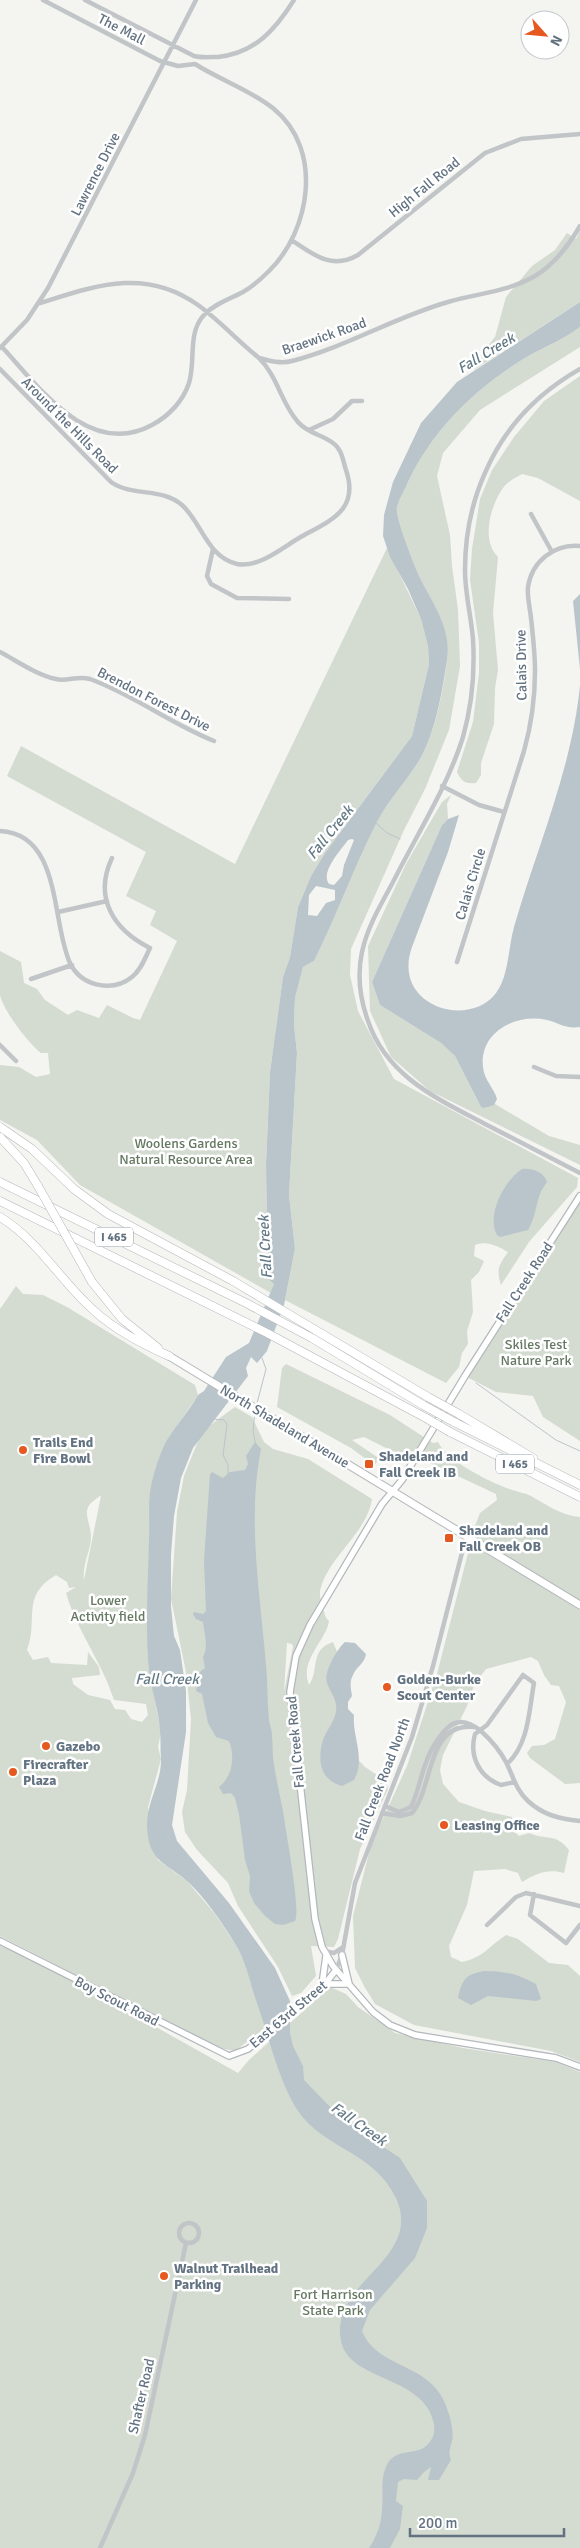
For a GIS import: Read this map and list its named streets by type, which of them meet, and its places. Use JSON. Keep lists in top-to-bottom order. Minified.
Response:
{"streets":{"highway":["I 465"],"main road":["Fall Creek Road","North Shadeland Avenue","Boy Scout Road","East 63rd Street"],"street":["The Mall","Lawrence Drive","High Fall Road","Braewick Road","Around the Hills Road","Calais Drive","Brendon Forest Drive","Calais Circle","Fall Creek Road North","Shafter Road"]},"crossings":[["The Mall","Lawrence Drive"],["Braewick Road","Around the Hills Road"],["Calais Drive","Calais Circle"],["Fall Creek Road","North Shadeland Avenue"],["Fall Creek Road","Fall Creek Road North"],["Fall Creek Road","East 63rd Street"],["North Shadeland Avenue","Fall Creek Road North"],["Fall Creek Road North","East 63rd Street"],["Boy Scout Road","East 63rd Street"]],"water":["Fall Creek"],"parks":["Woolens Gardens Natural Resource Area","Skiles Test Nature Park","Lower Activity field","Fort Harrison State Park"],"places":{"other":["Trails End Fire Bowl","Golden-Burke Scout Center","Gazebo","Firecrafter Plaza","Leasing Office","Walnut Trailhead Parking"],"transit":["Shadeland and Fall Creek IB","Shadeland and Fall Creek OB"]},"scale_bar":"200 m","north":"bottom right"}
